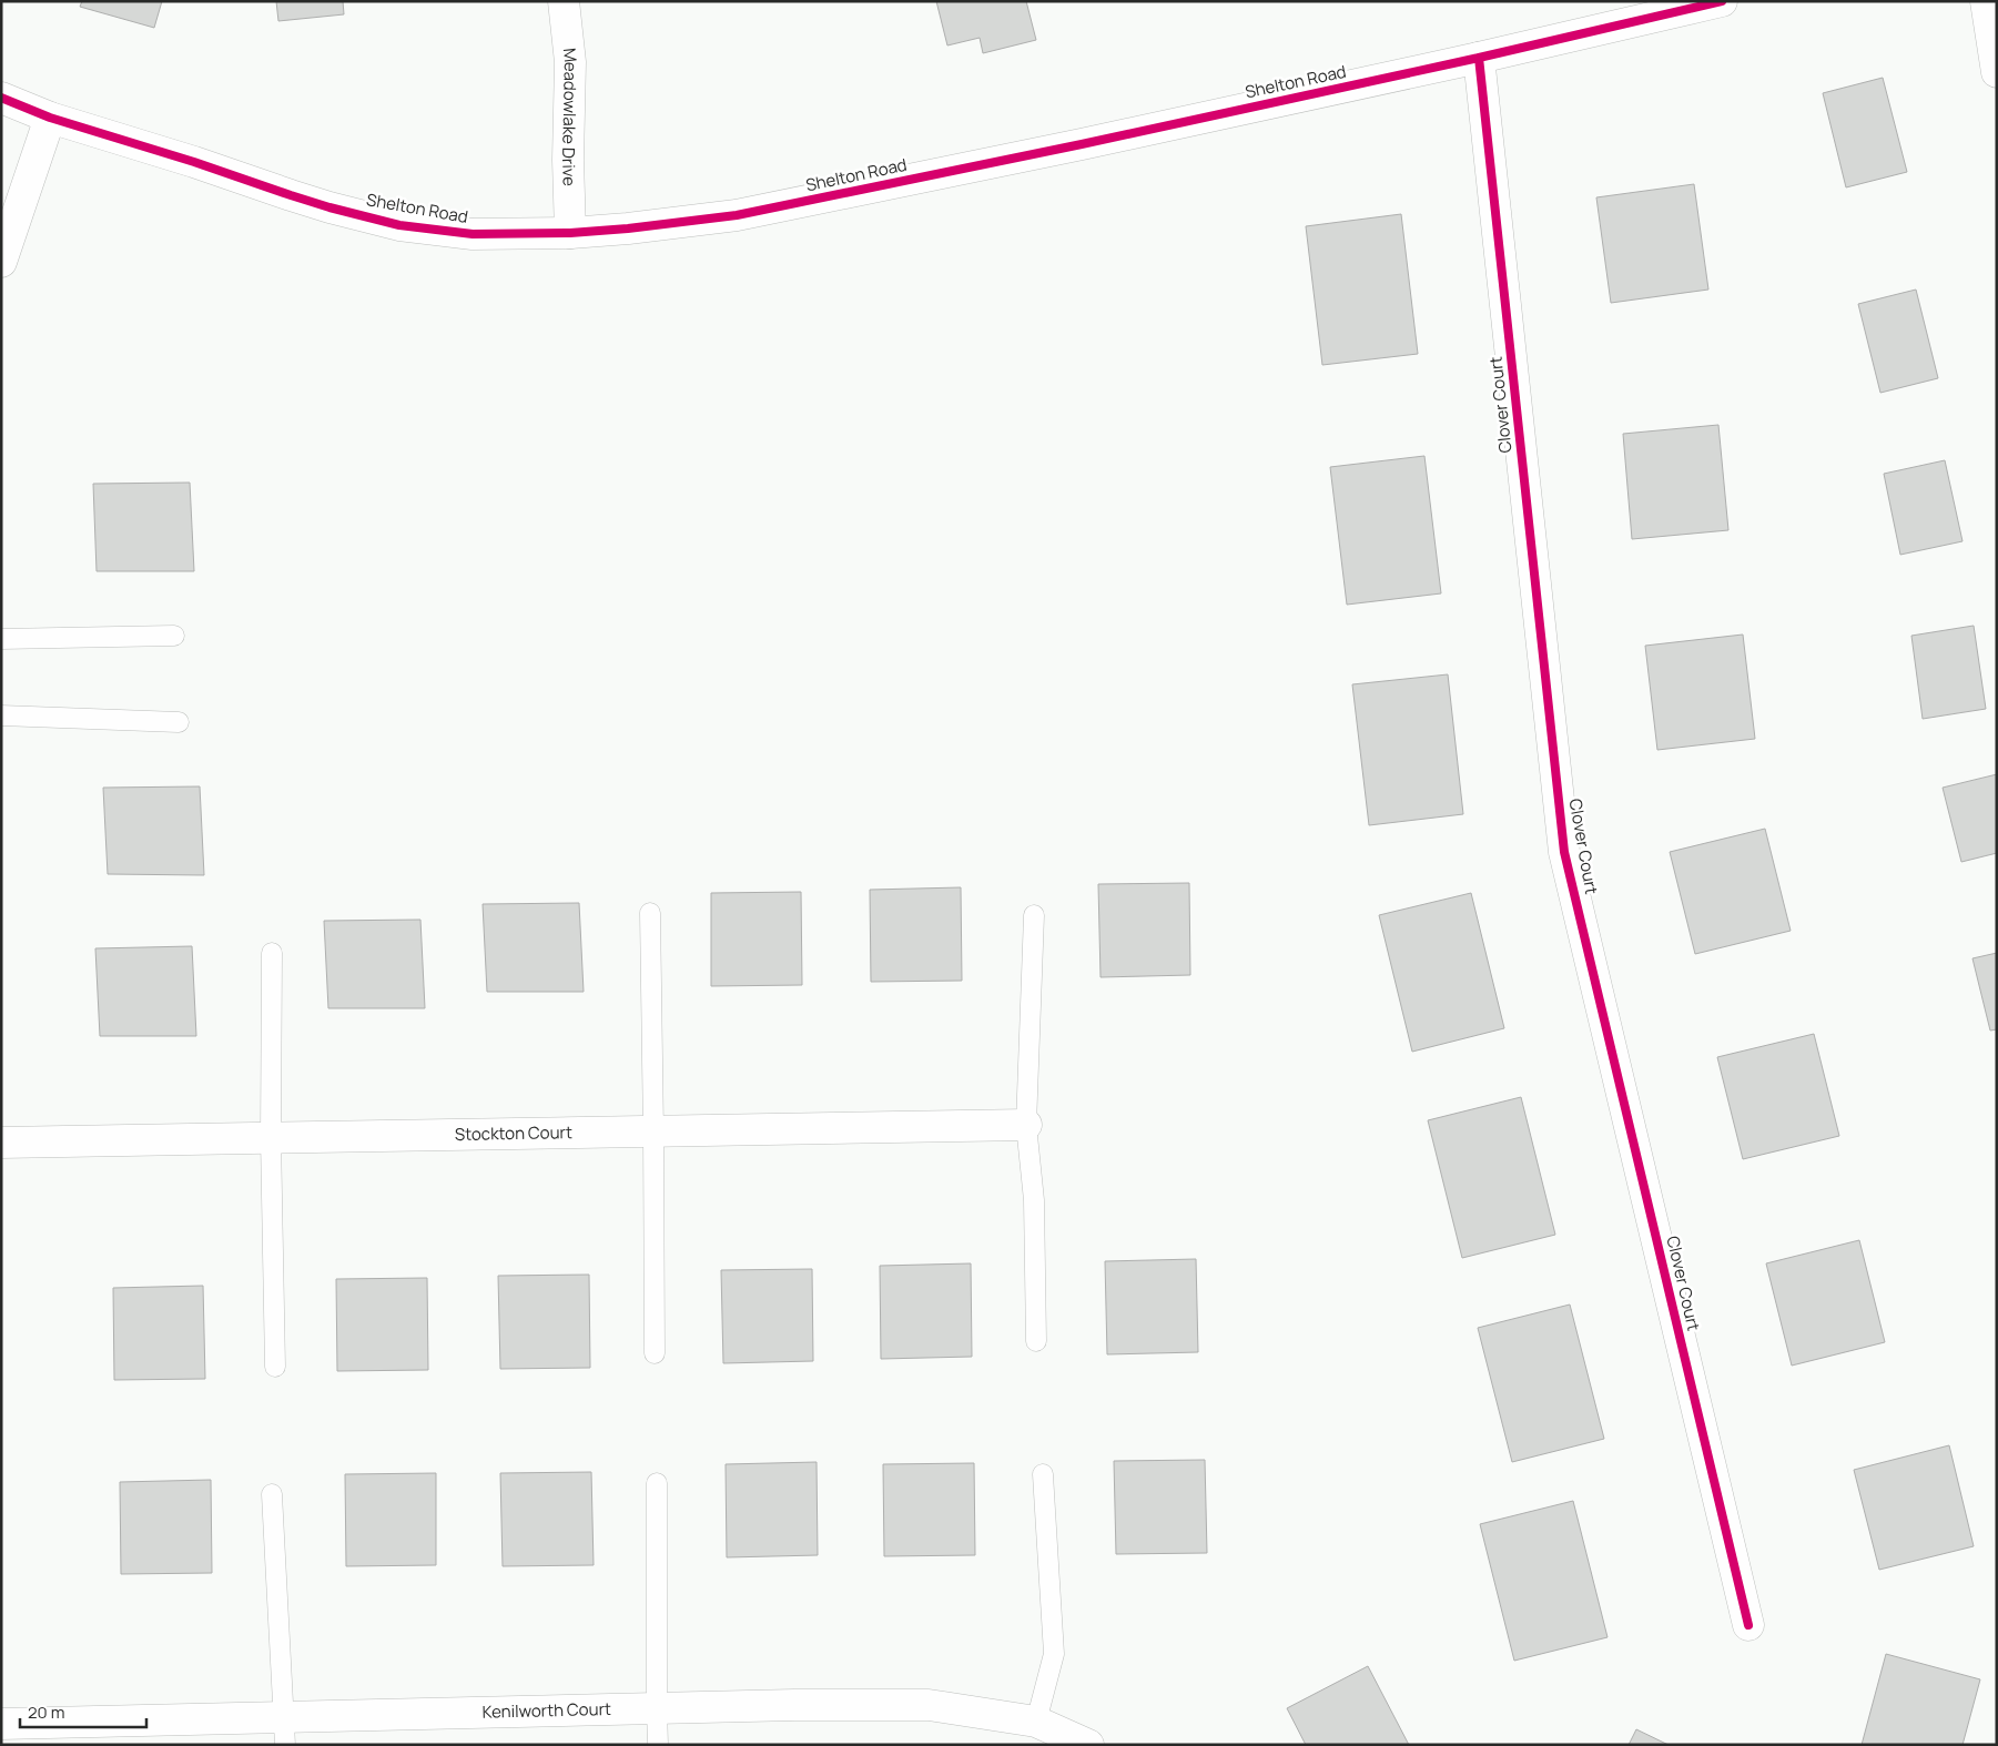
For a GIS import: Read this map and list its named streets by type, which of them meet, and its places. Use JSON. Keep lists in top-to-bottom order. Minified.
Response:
{"streets":{"street":["Shelton Road","Meadowlake Drive","Clover Court","Stockton Court","Kenilworth Court"]},"crossings":[["Shelton Road","Meadowlake Drive"],["Shelton Road","Clover Court"]],"scale_bar":"20 m"}
